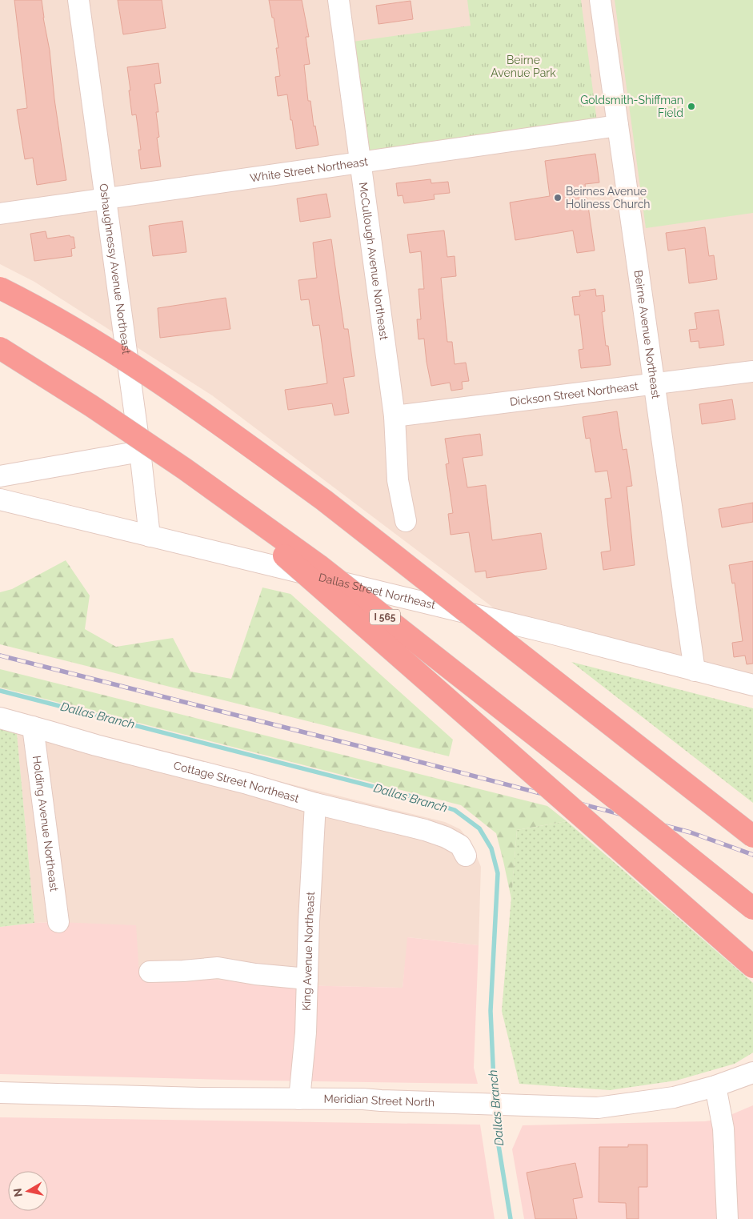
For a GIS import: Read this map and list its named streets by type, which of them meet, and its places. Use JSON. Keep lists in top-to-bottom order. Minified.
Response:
{"streets":{"highway":["I 565"],"street":["White Street Northeast","McCullough Avenue Northeast","Oshaughnessy Avenue Northeast","Beirne Avenue Northeast","Dickson Street Northeast","Dallas Street Northeast","Cottage Street Northeast","Holding Avenue Northeast","King Avenue Northeast","Meridian Street North"]},"crossings":[["White Street Northeast","McCullough Avenue Northeast"],["White Street Northeast","Oshaughnessy Avenue Northeast"],["White Street Northeast","Beirne Avenue Northeast"],["McCullough Avenue Northeast","Dickson Street Northeast"],["Oshaughnessy Avenue Northeast","Dallas Street Northeast"],["Beirne Avenue Northeast","Dickson Street Northeast"],["Beirne Avenue Northeast","Dallas Street Northeast"],["Cottage Street Northeast","Holding Avenue Northeast"],["Cottage Street Northeast","King Avenue Northeast"],["King Avenue Northeast","Meridian Street North"]],"water":["Dallas Branch"],"parks":["Beirne Avenue Park"],"places":["Goldsmith-Shiffman Field","Beirnes Avenue Holiness Church"],"north":"left"}
